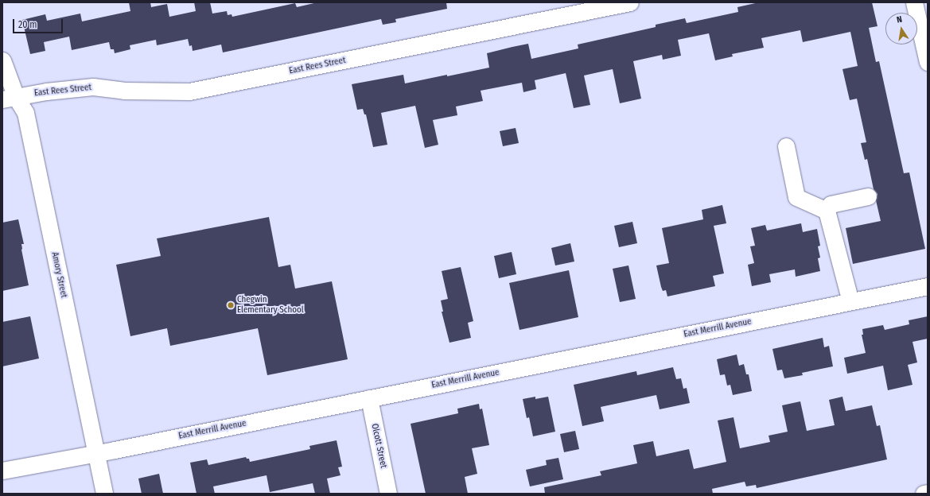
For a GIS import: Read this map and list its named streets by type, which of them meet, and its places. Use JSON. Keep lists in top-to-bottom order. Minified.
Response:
{"streets":{"street":["East Rees Street","Amory Street","East Merrill Avenue","Olcott Street"]},"crossings":[["East Rees Street","Amory Street"],["Amory Street","East Merrill Avenue"],["East Merrill Avenue","Olcott Street"]],"places":["Chegwin Elementary School"],"scale_bar":"20 m","north":"top"}
